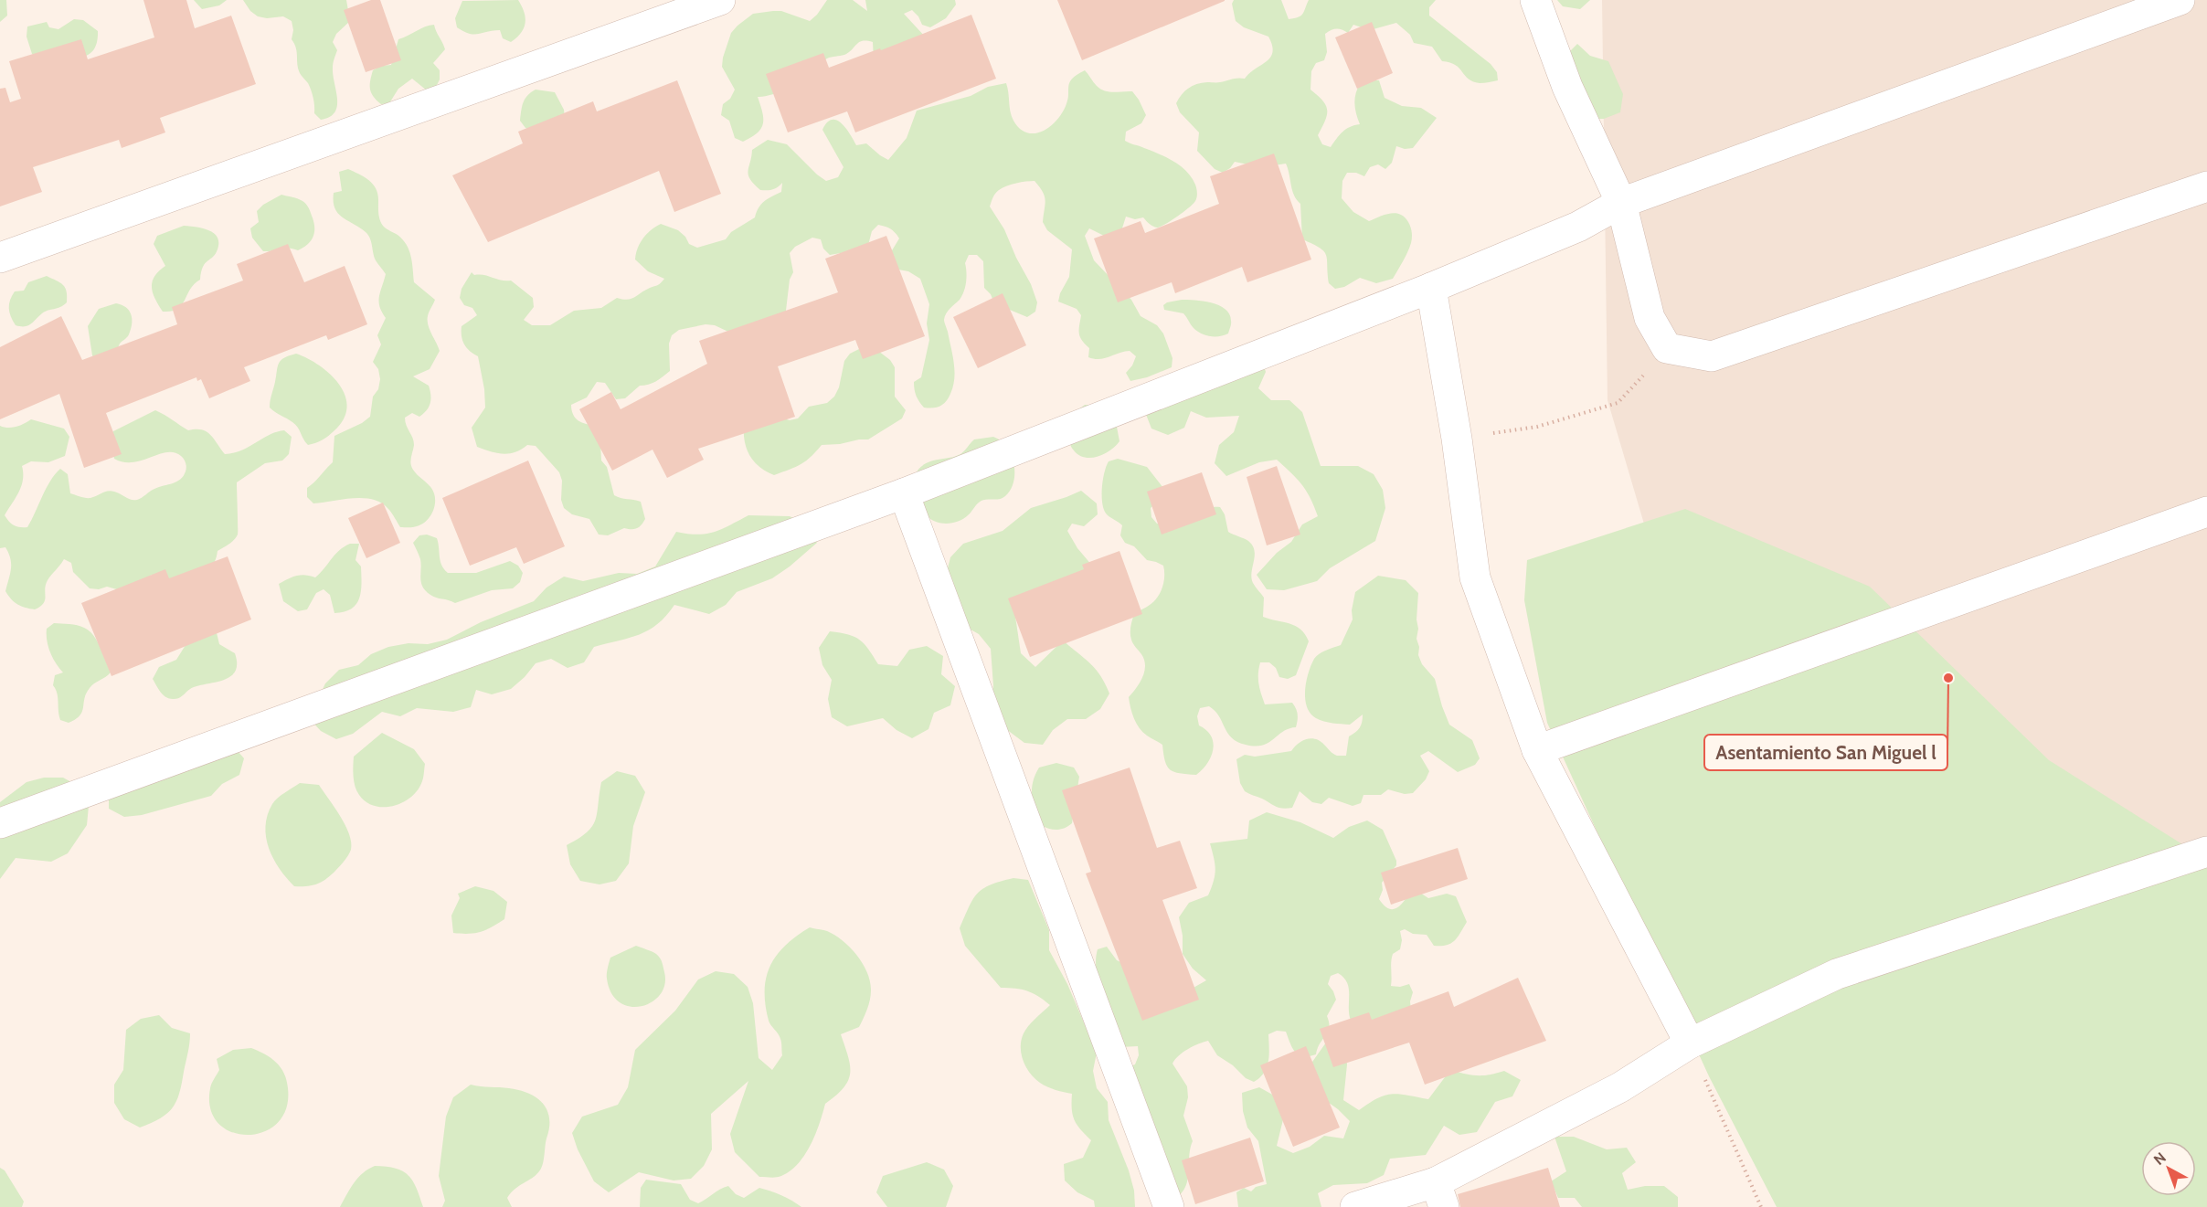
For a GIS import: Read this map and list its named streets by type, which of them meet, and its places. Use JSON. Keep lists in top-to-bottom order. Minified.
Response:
{"places":["Asentamiento San Miguel l"],"north":"top left"}
